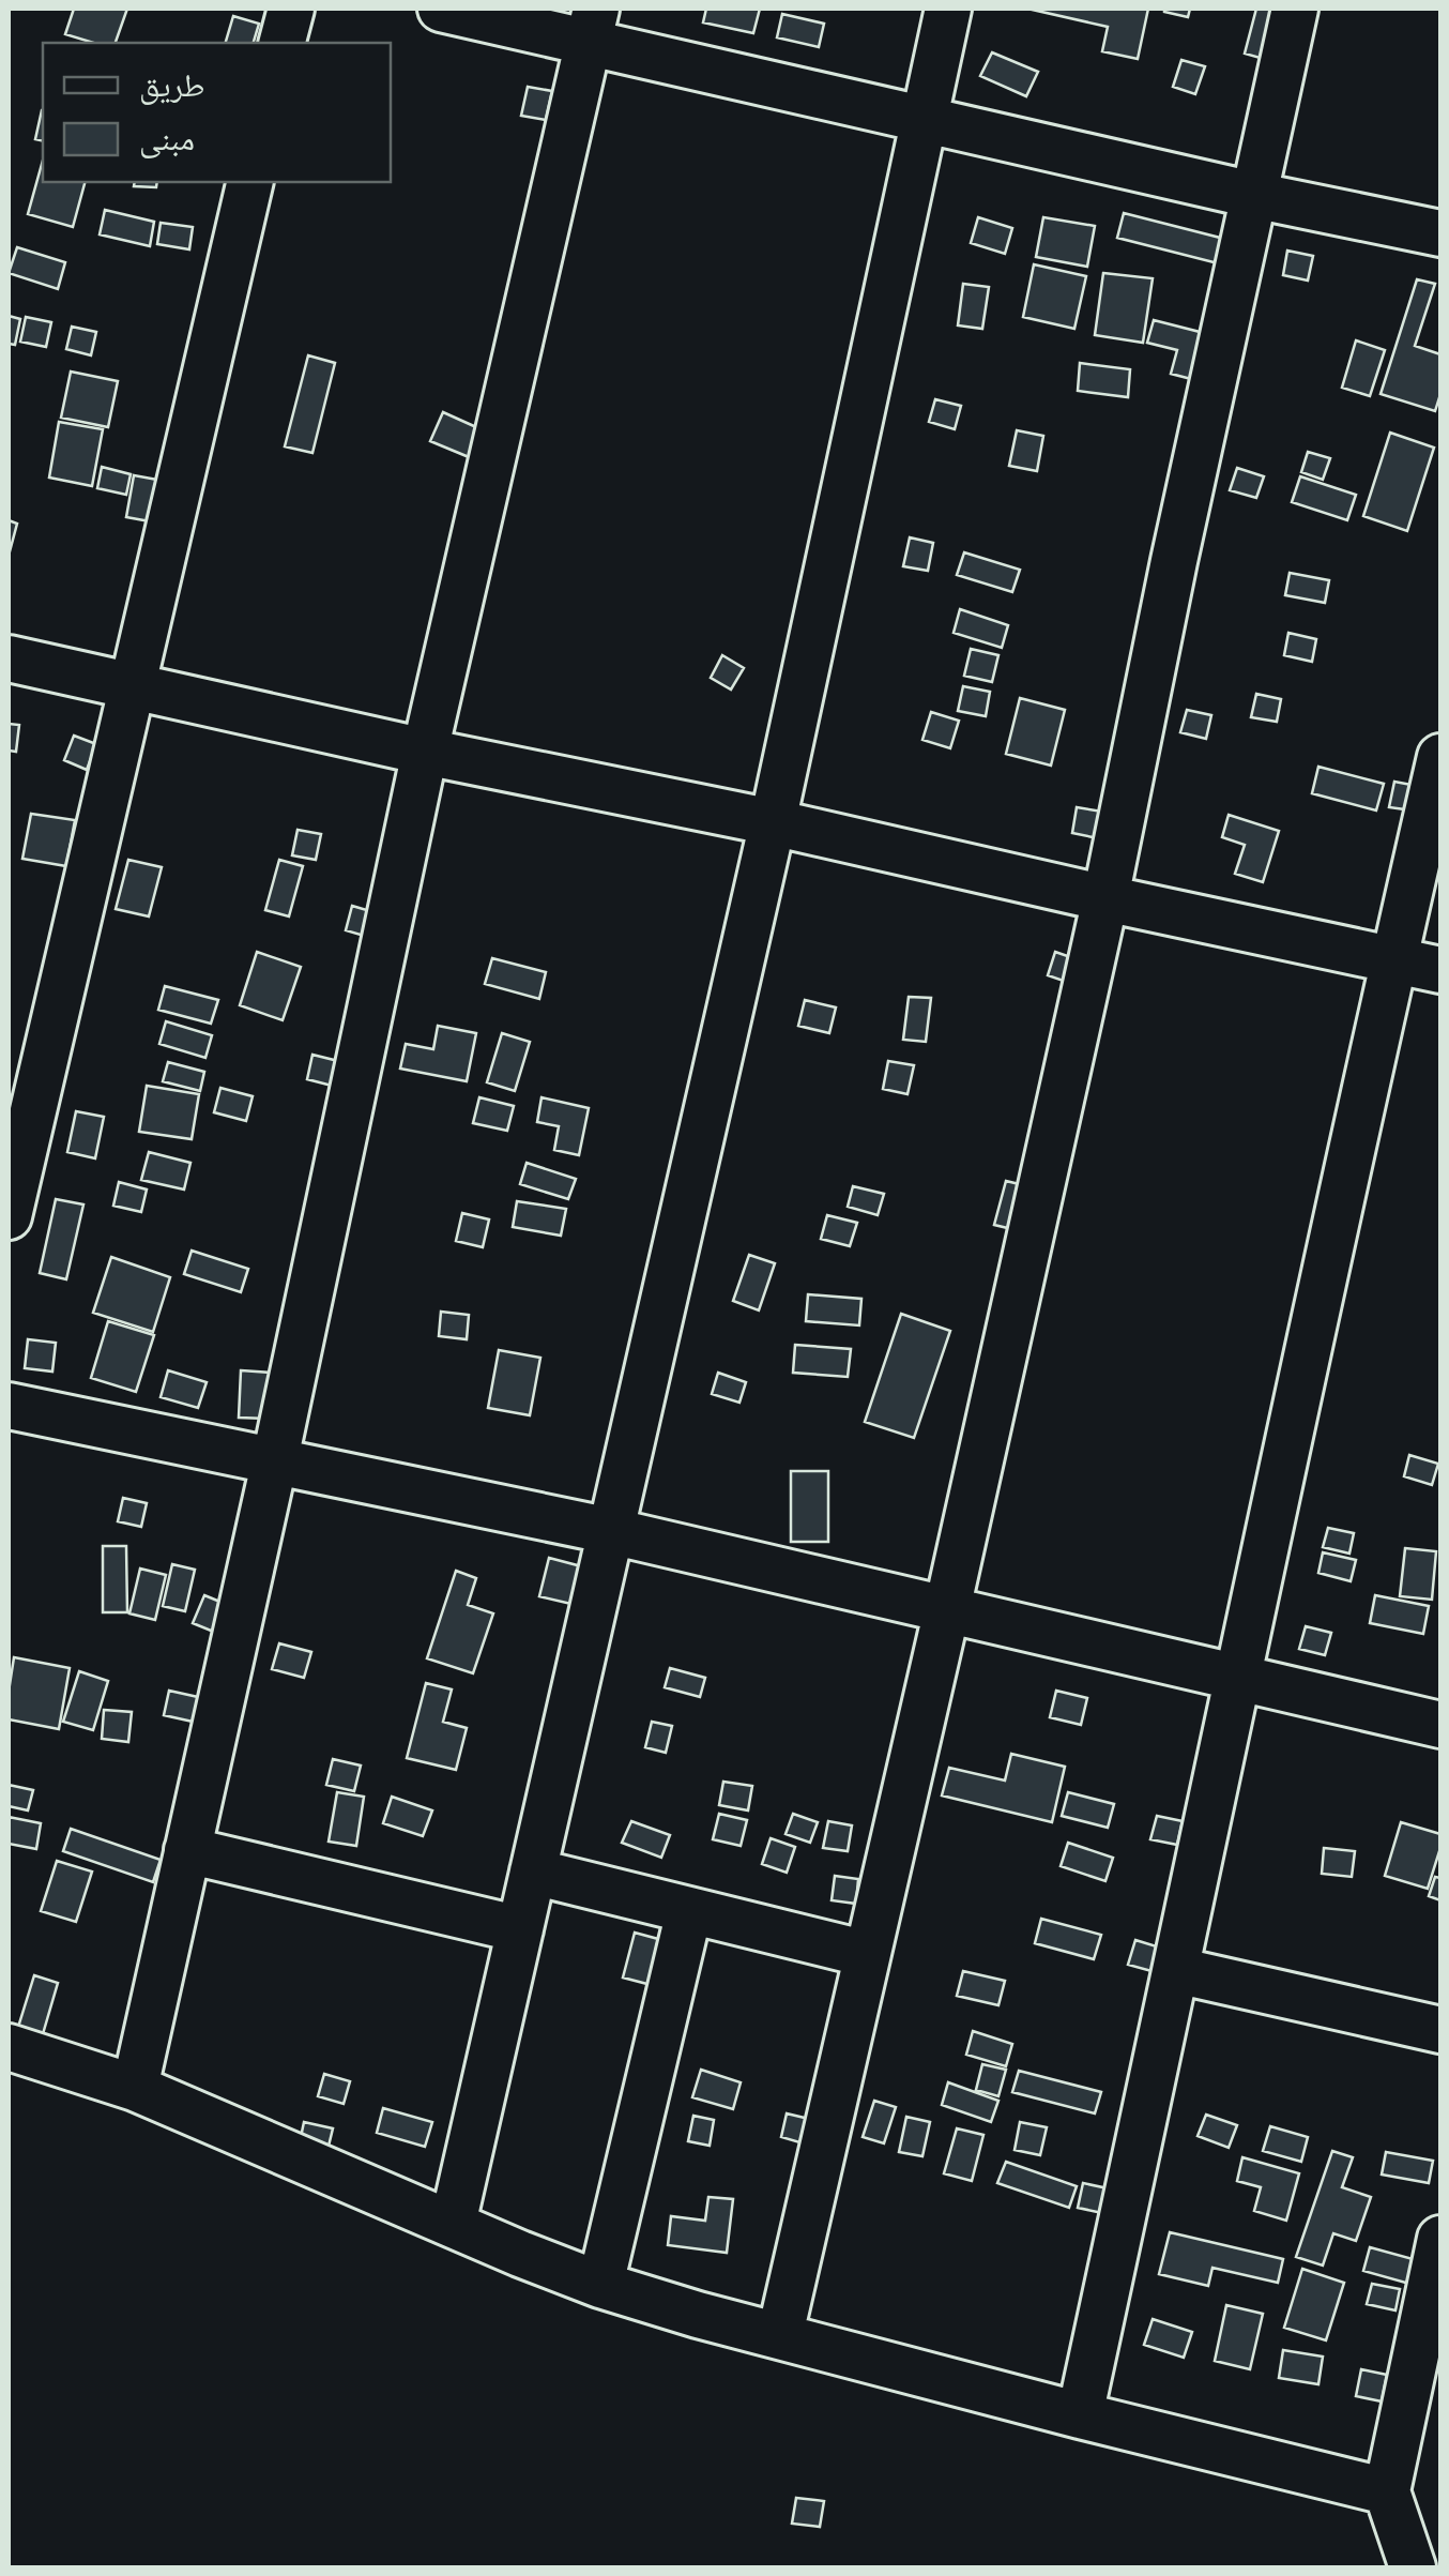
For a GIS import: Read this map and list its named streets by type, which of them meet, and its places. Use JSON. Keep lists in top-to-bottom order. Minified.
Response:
{"legend":["طريق","مبنى"]}
